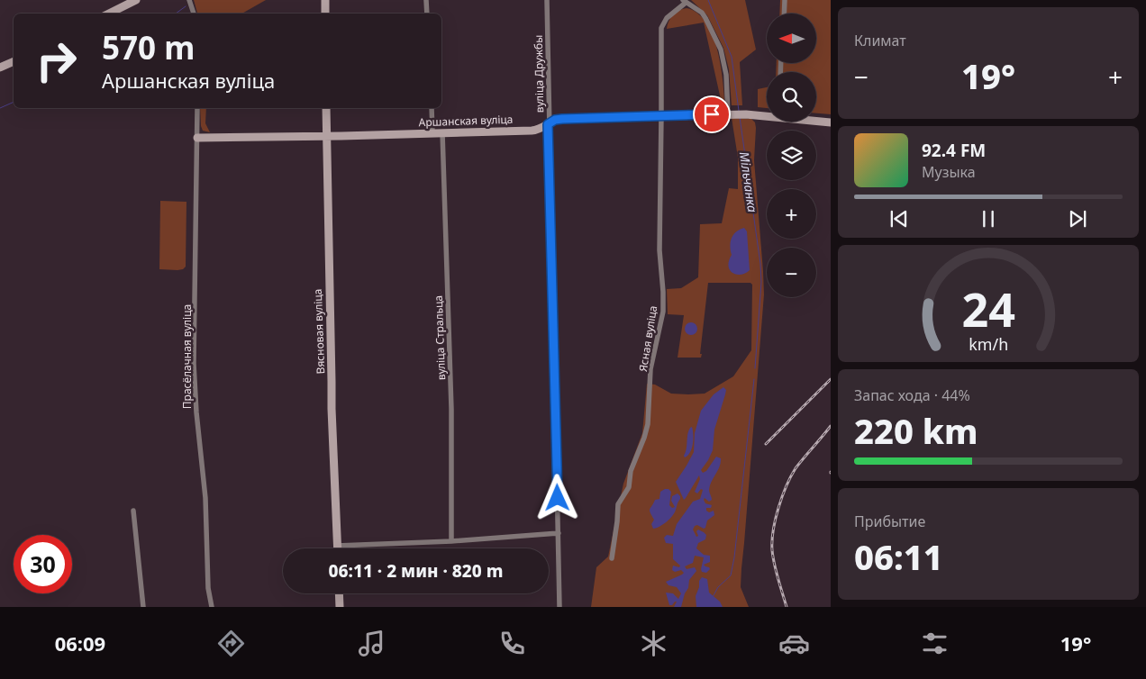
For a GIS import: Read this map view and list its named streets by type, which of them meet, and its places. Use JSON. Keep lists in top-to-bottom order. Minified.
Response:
{"streets":{"street":["вуліца Дружбы","Аршанская вуліца","Вясновая вуліца","вуліца Стральца","Ясная вуліца","Прасёлачная вуліца"]},"crossings":[["вуліца Дружбы","Аршанская вуліца"],["Аршанская вуліца","Вясновая вуліца"],["Аршанская вуліца","вуліца Стральца"],["Аршанская вуліца","Ясная вуліца"],["Аршанская вуліца","Прасёлачная вуліца"]],"water":["Мільчанка"],"north":"left","page":{"tile":["Климат",["Запас хода · 44%","220 km"],["Прибытие","06:11"]],"map_buttons":["+","−"],"turn":["570 m","Аршанская вуліца"],"heat":["−","19°","+"],"song":["92.4 FM","Музыка"],"limit":"30","trip":"06:11 · 2 мин · 820 m","tabs":["06:09","19°"],"gauge":["24","km/h"]}}
